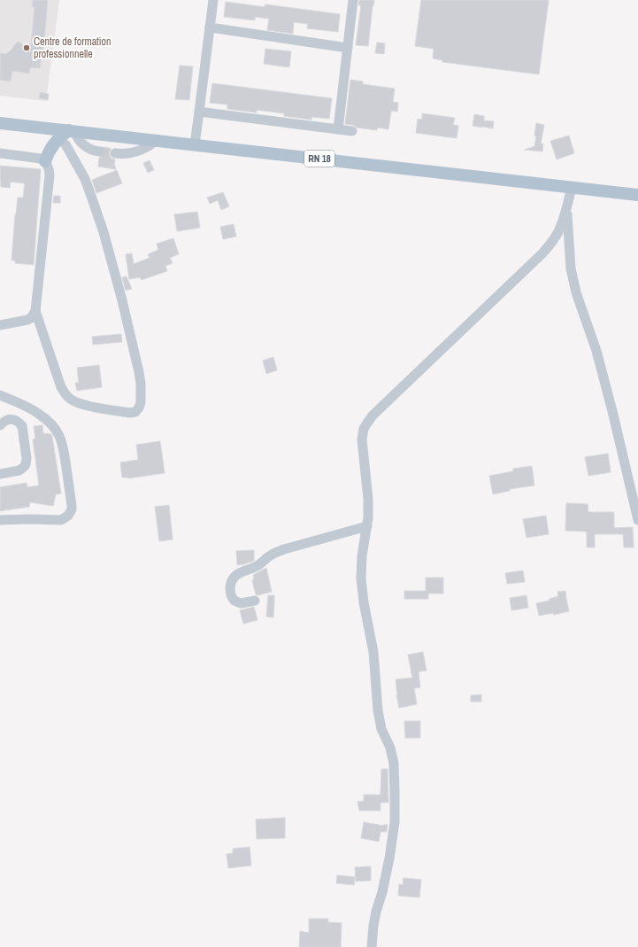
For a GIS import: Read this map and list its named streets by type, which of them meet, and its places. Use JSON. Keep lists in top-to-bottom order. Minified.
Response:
{"streets":{"main road":["RN 18"]},"places":["Centre de formation professionnelle"]}
